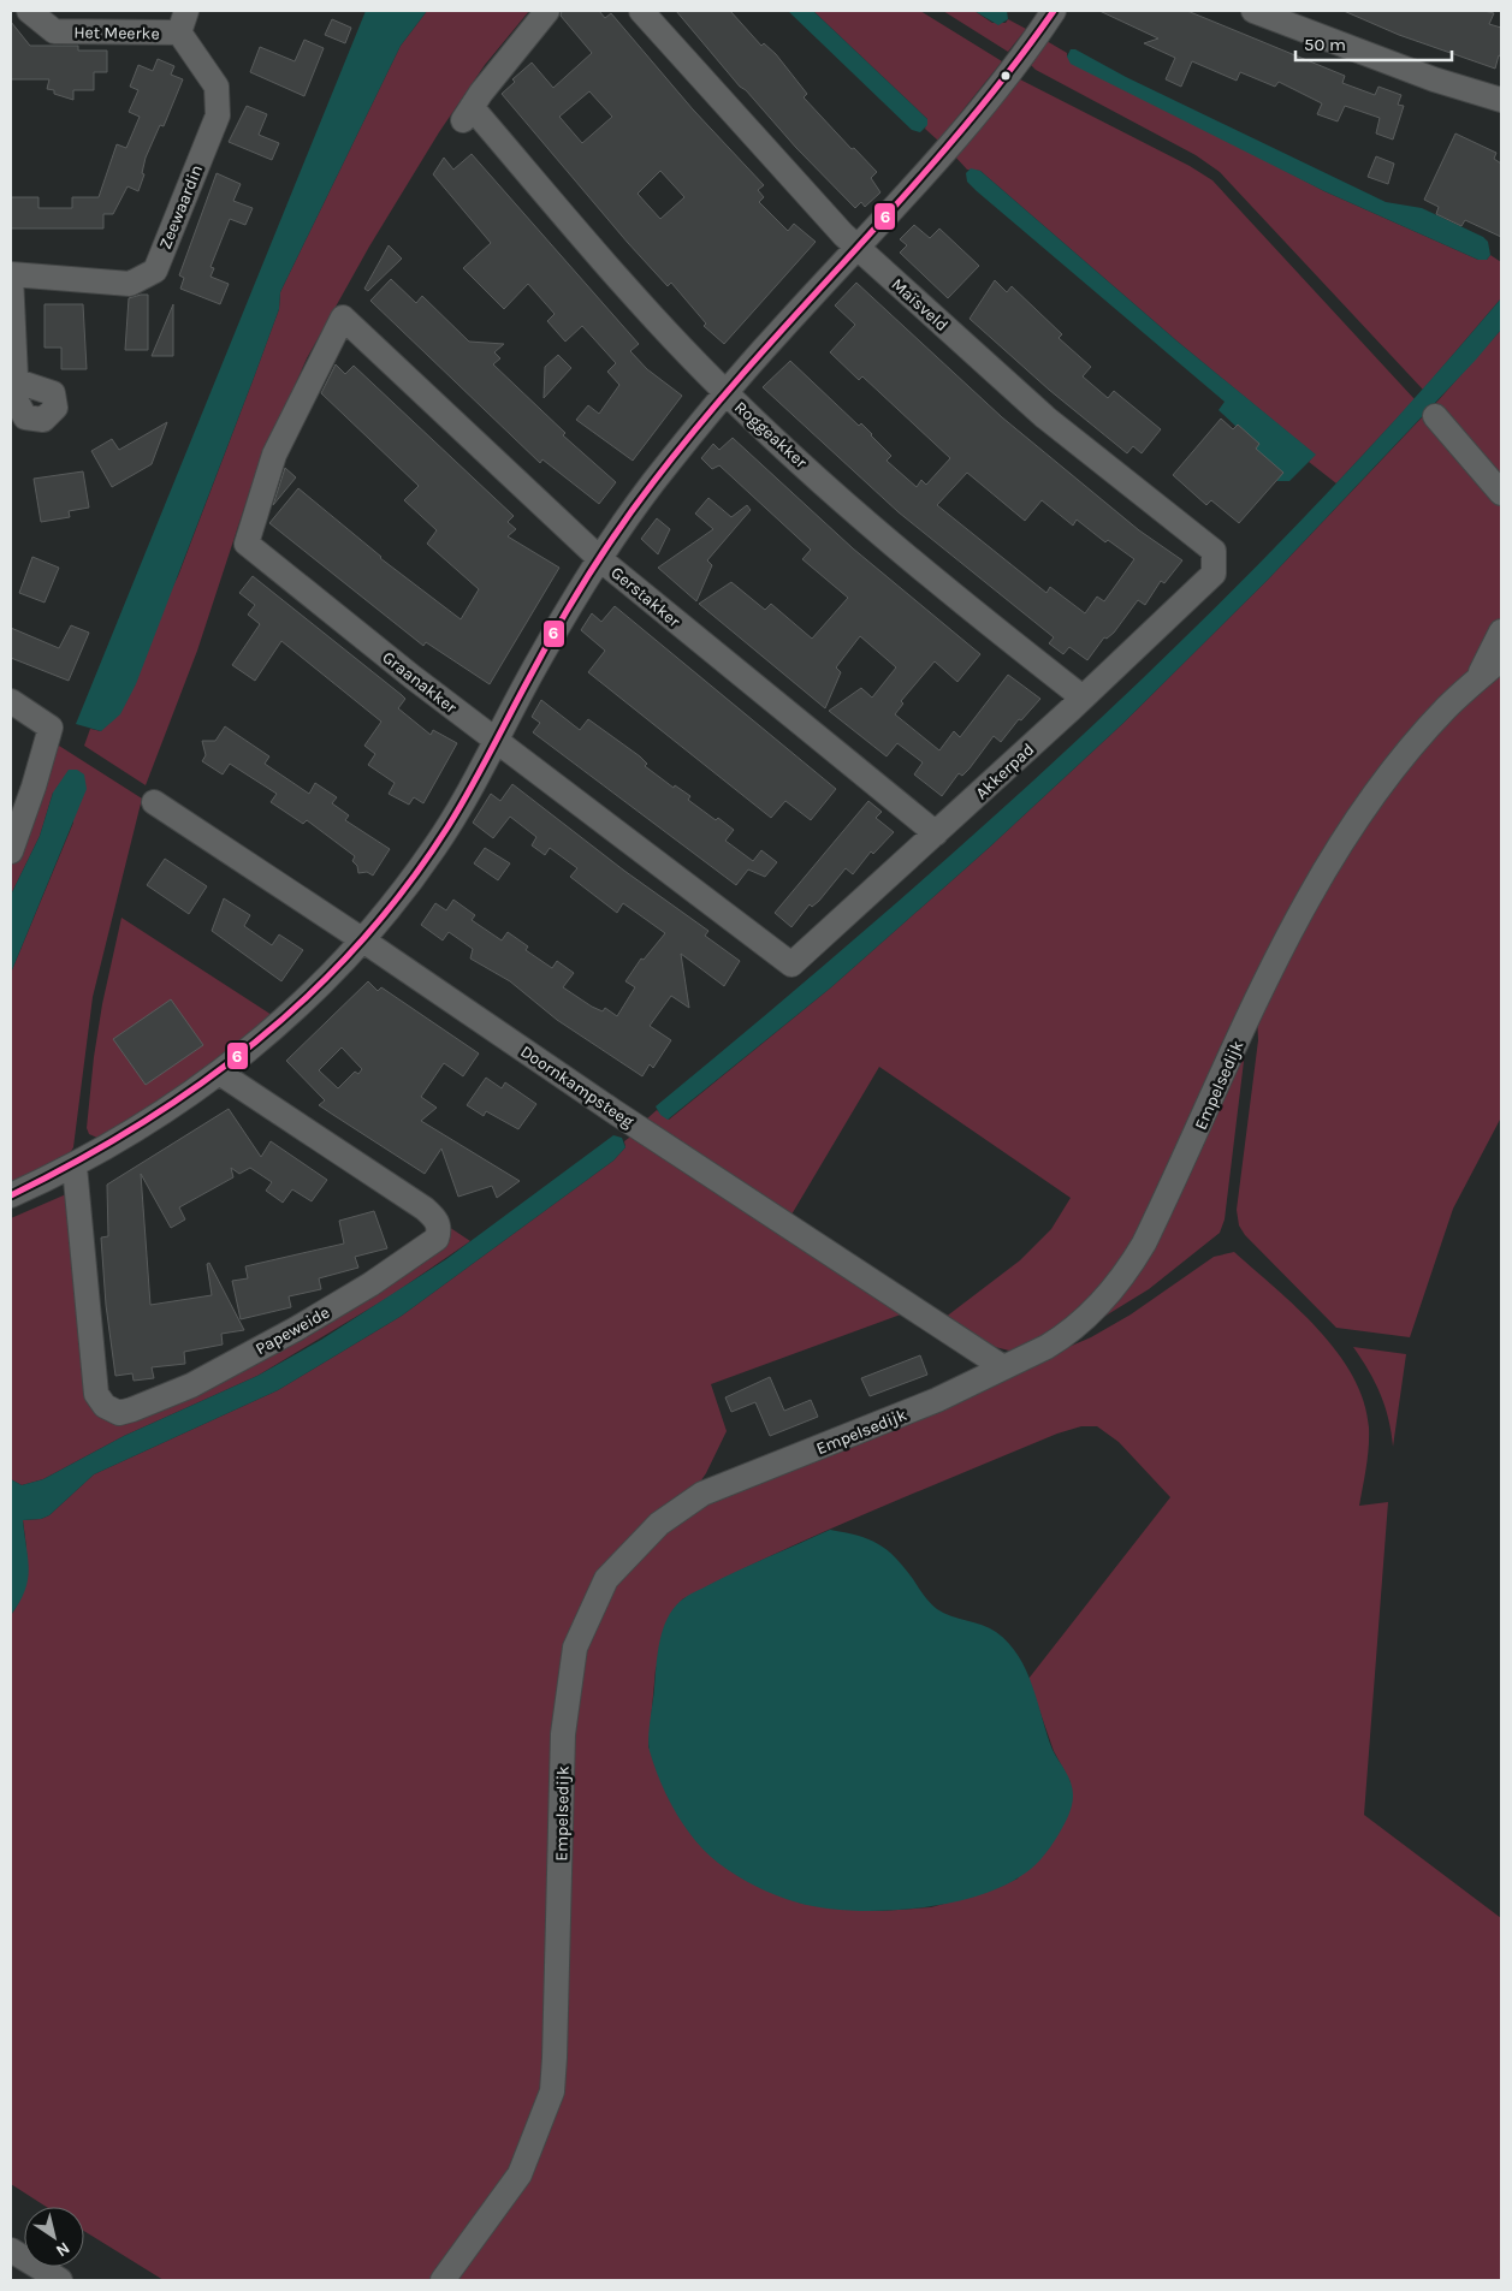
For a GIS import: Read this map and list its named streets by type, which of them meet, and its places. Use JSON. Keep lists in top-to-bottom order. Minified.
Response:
{"streets":{"street":["Het Meerke","Zeewaardin","Maïsveld","Roggeakker","Gerstakker","Graanakker","Akkerpad","Empelsedijk","Doornkampsteeg","Papeweide"]},"crossings":[["Het Meerke","Zeewaardin"],["Maïsveld","Akkerpad"],["Roggeakker","Akkerpad"],["Gerstakker","Graanakker"],["Gerstakker","Akkerpad"],["Graanakker","Akkerpad"],["Empelsedijk","Doornkampsteeg"]],"lines":["transit line 6"],"scale_bar":"50 m","north":"bottom right"}
